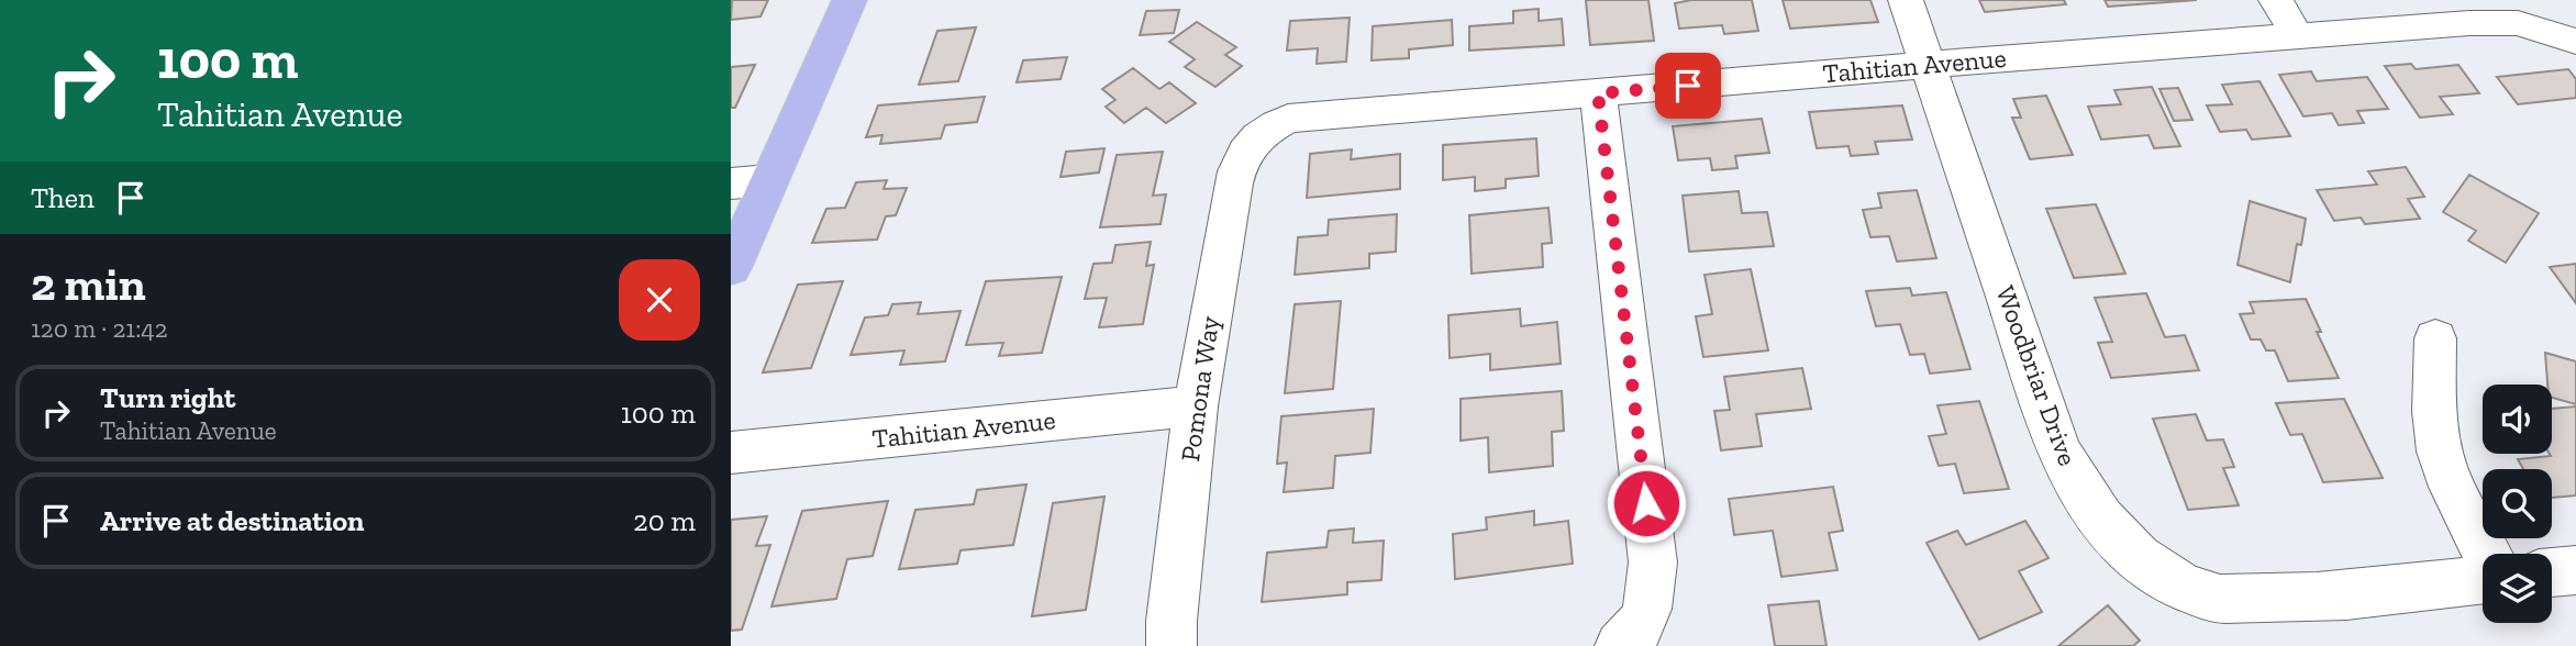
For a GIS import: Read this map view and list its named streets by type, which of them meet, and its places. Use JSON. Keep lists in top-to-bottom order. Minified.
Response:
{"streets":{"street":["Tahitian Avenue","Woodbriar Drive","Pomona Way"]},"crossings":[["Tahitian Avenue","Woodbriar Drive"],["Tahitian Avenue","Pomona Way"]],"page":{"turn":["100 m","Tahitian Avenue"],"then":"Then","heading":["2 min","120 m · 21:42"],"list":[{"name":"Turn right","note":"Tahitian Avenue","value":"100 m"},{"name":"Arrive at destination","value":"20 m"}]}}
